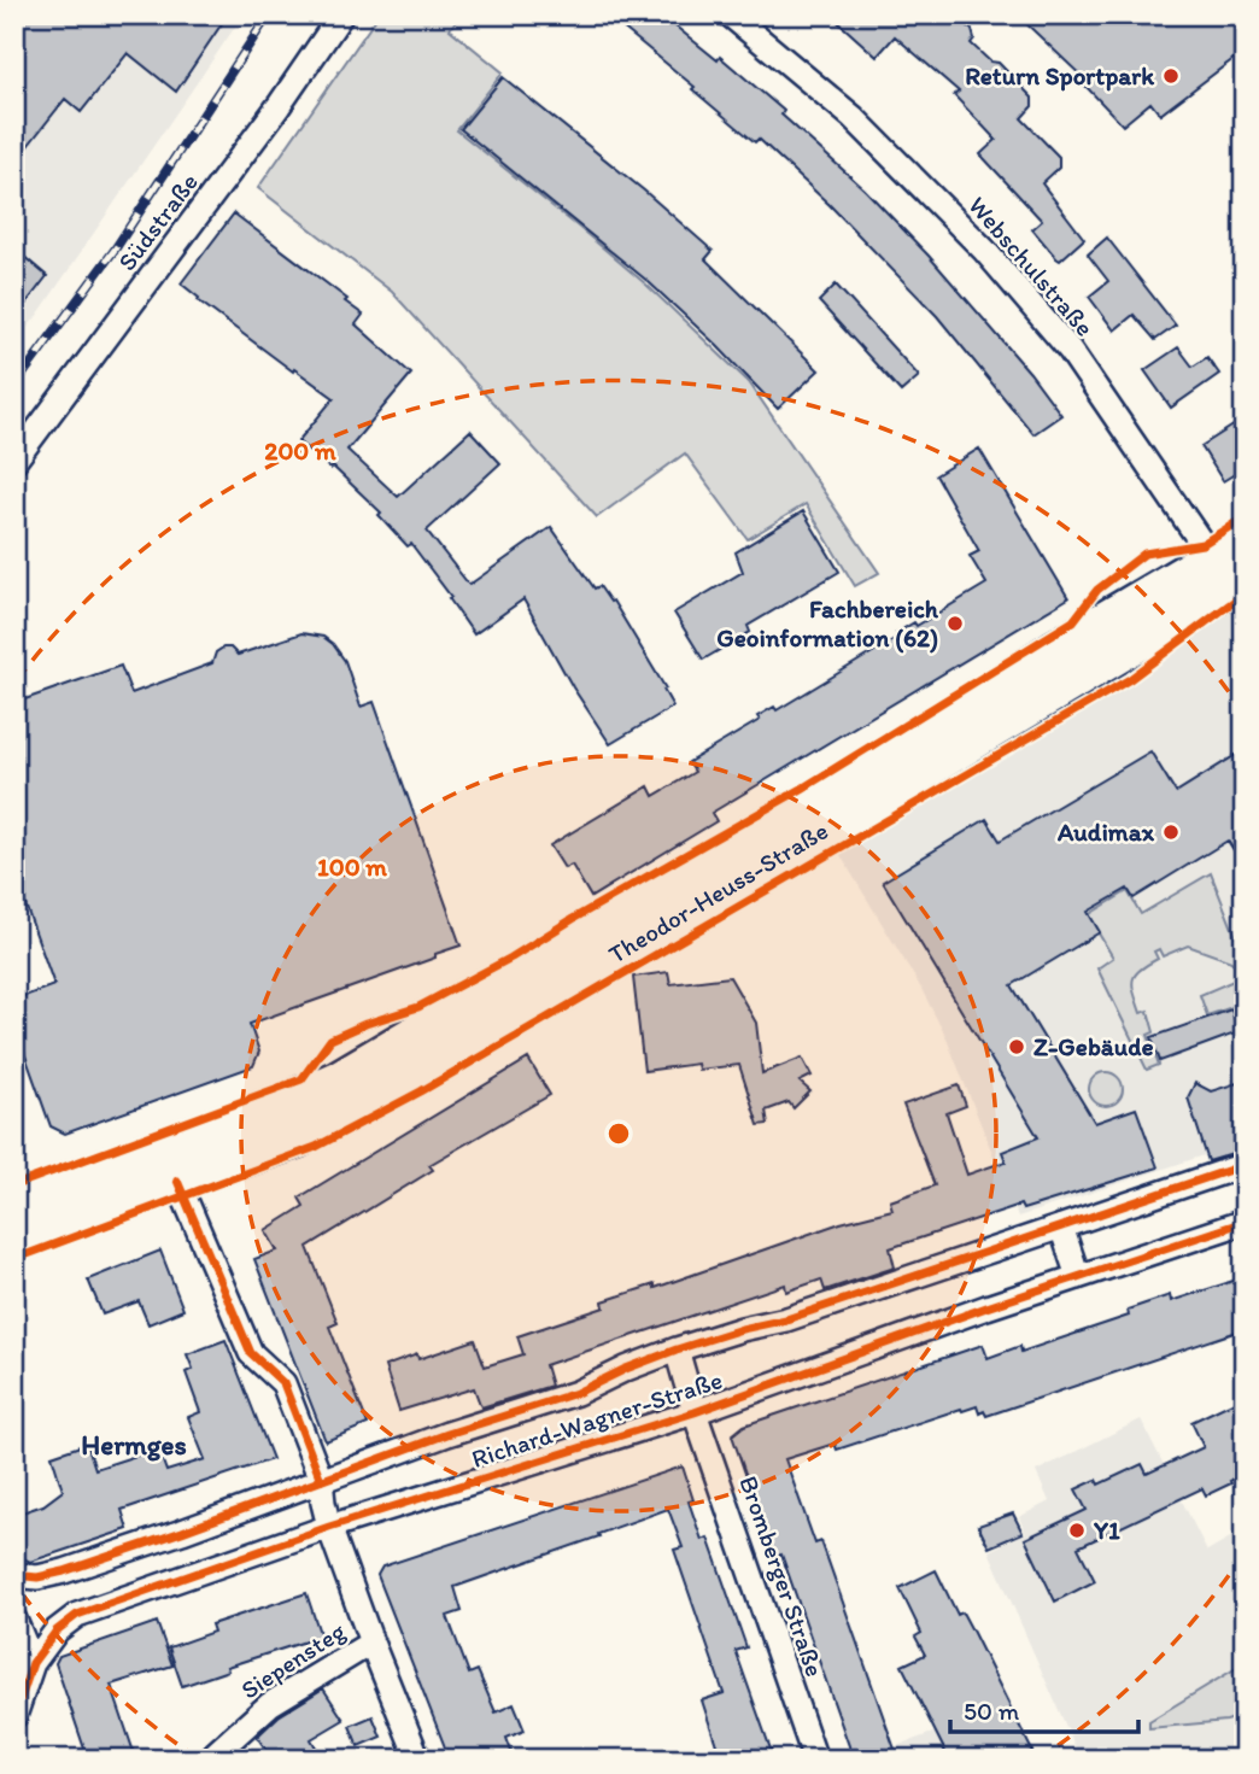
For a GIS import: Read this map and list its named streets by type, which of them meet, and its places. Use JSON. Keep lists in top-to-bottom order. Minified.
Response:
{"streets":{"main road":["Theodor-Heuss-Straße"],"street":["Südstraße","Webschulstraße","Richard-Wagner-Straße","Bromberger Straße","Siepensteg"]},"crossings":[["Webschulstraße","Theodor-Heuss-Straße"],["Richard-Wagner-Straße","Bromberger Straße"]],"districts":["Hermges"],"places":["Return Sportpark","Fachbereich Geoinformation (62)","Audimax","Z-Gebäude","Y1"],"scale_bar":"50 m","rings":["200 m","100 m"]}
